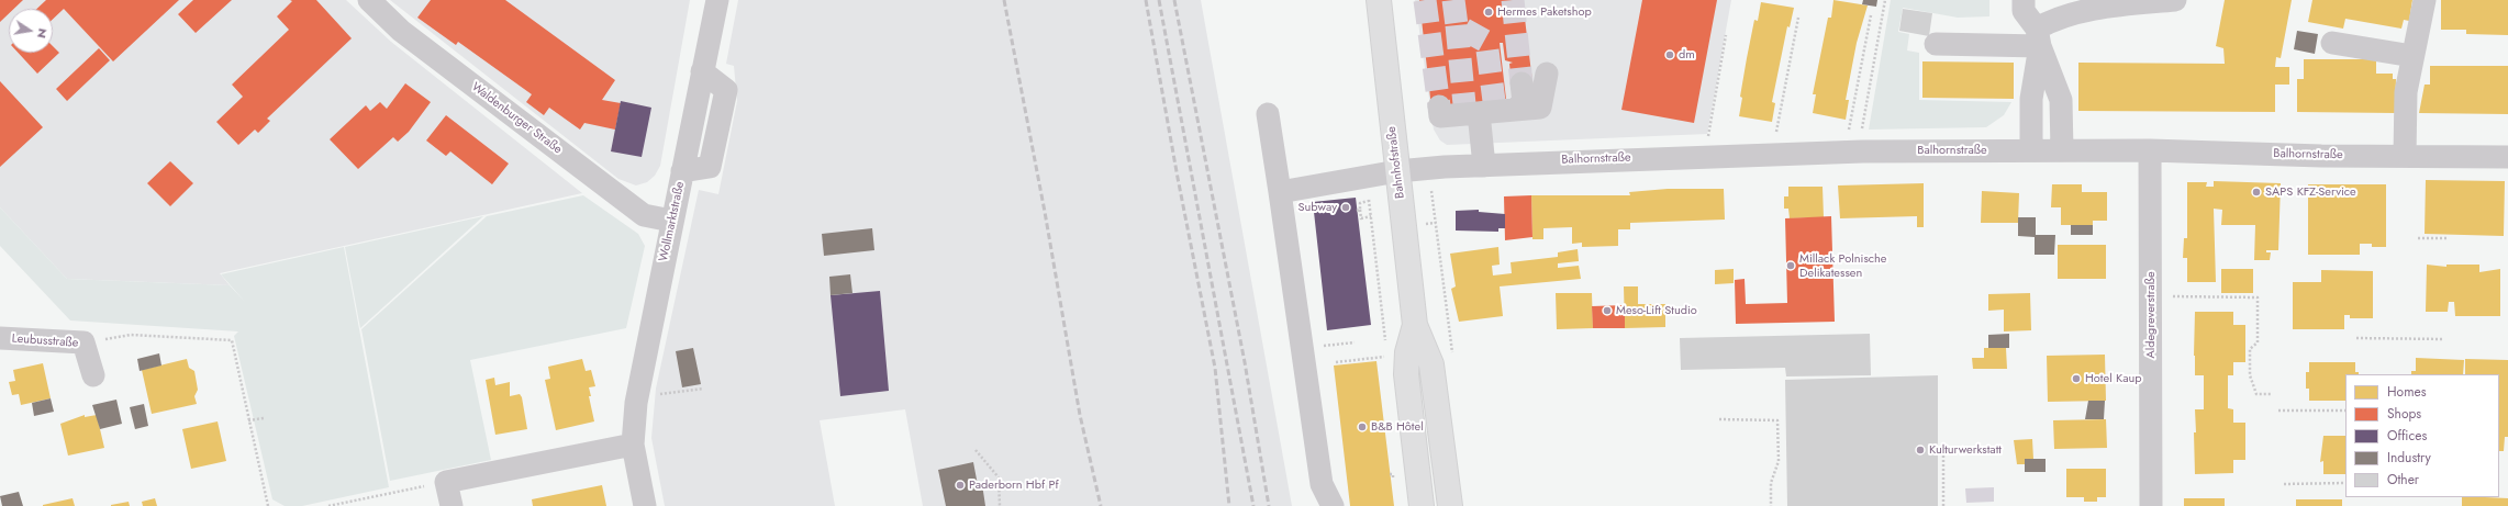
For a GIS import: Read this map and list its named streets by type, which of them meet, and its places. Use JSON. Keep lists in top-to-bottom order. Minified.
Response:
{"streets":{"main road":["Bahnhofstraße"],"street":["Waldenburger Straße","Balhornstraße","Wollmarktstraße","Aldegreverstraße","Leubusstraße"]},"crossings":[["Waldenburger Straße","Wollmarktstraße"],["Balhornstraße","Bahnhofstraße"],["Balhornstraße","Aldegreverstraße"]],"places":["Hermes Paketshop","dm","SAPS KFZ-Service","Subway","Millack Polnische Delikatessen","Meso-Lift Studio","Hotel Kaup","B&B Hôtel","Kulturwerkstatt","Paderborn Hbf Pf"],"legend":["Homes","Shops","Offices","Industry","Other"],"north":"right"}
